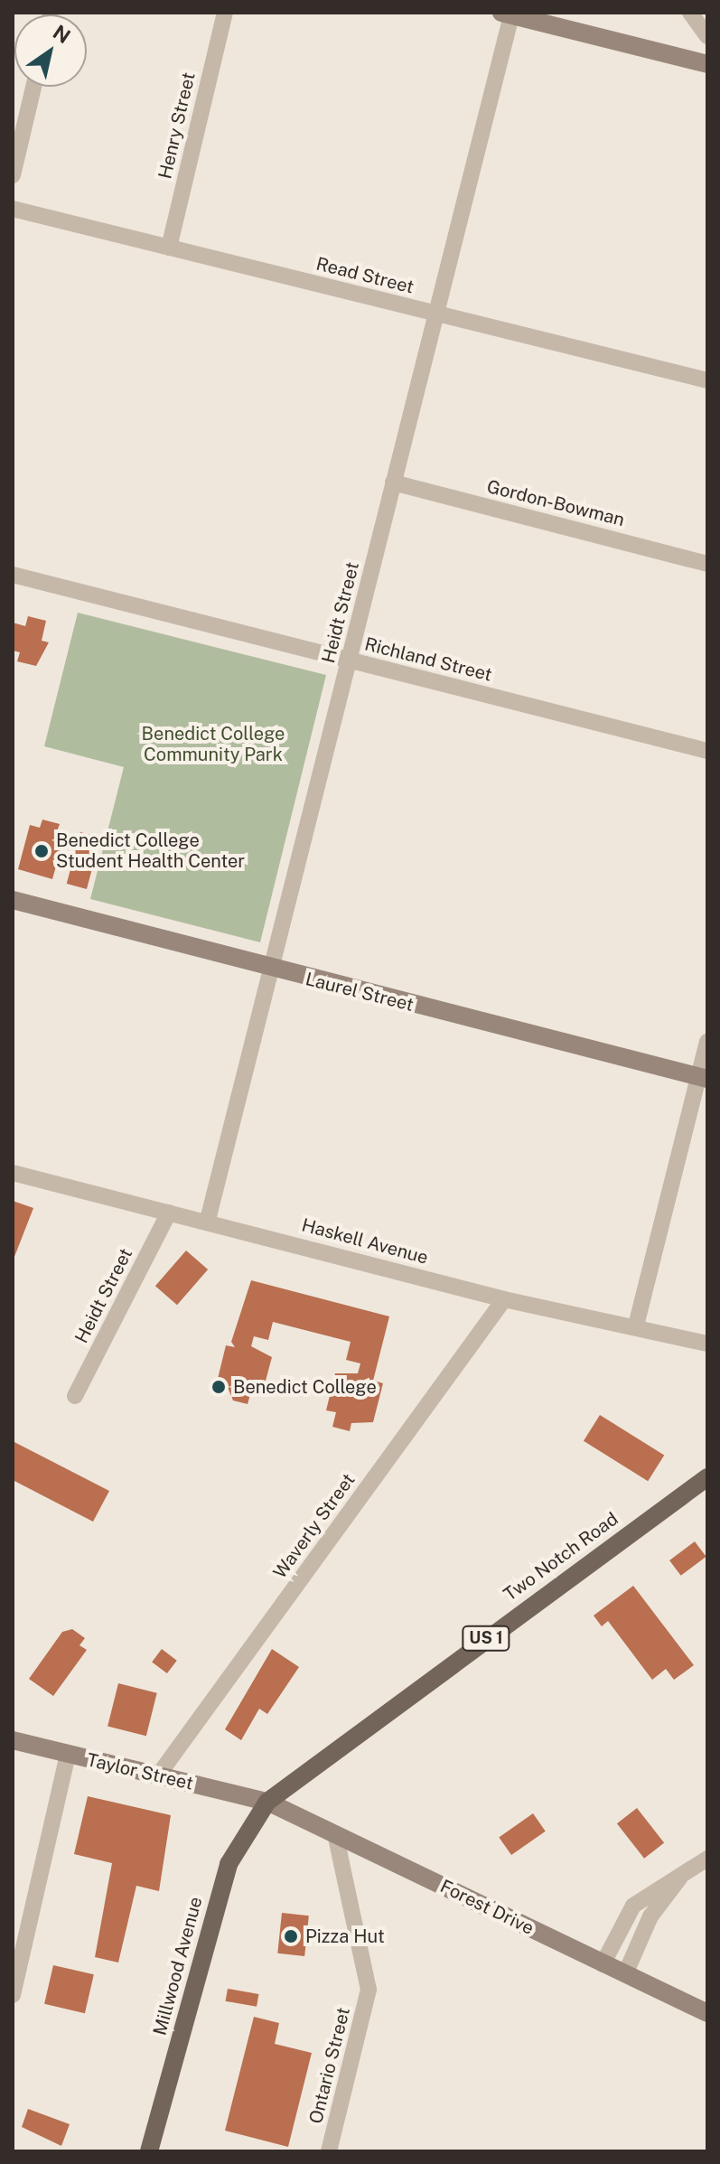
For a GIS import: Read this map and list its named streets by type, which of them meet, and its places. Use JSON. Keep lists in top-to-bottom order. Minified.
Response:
{"streets":{"main road":["Two Notch Road","US 1","Millwood Avenue"],"street":["Henry Street","Read Street","Gordon-Bowman","Heidt Street","Richland Street","Laurel Street","Haskell Avenue","Waverly Street","Taylor Street","Forest Drive","Ontario Street"]},"crossings":[["Henry Street","Read Street"],["Read Street","Heidt Street"],["Gordon-Bowman","Heidt Street"],["Heidt Street","Richland Street"],["Heidt Street","Laurel Street"],["Heidt Street","Haskell Avenue"],["Haskell Avenue","Waverly Street"],["Waverly Street","Taylor Street"],["Two Notch Road","Taylor Street"],["Two Notch Road","Forest Drive"],["Two Notch Road","Millwood Avenue"],["Taylor Street","Forest Drive"],["Taylor Street","Millwood Avenue"],["Forest Drive","Millwood Avenue"],["Forest Drive","Ontario Street"]],"parks":["Benedict College Community Park"],"places":["Benedict College Student Health Center","Benedict College","Pizza Hut"],"north":"top right"}
